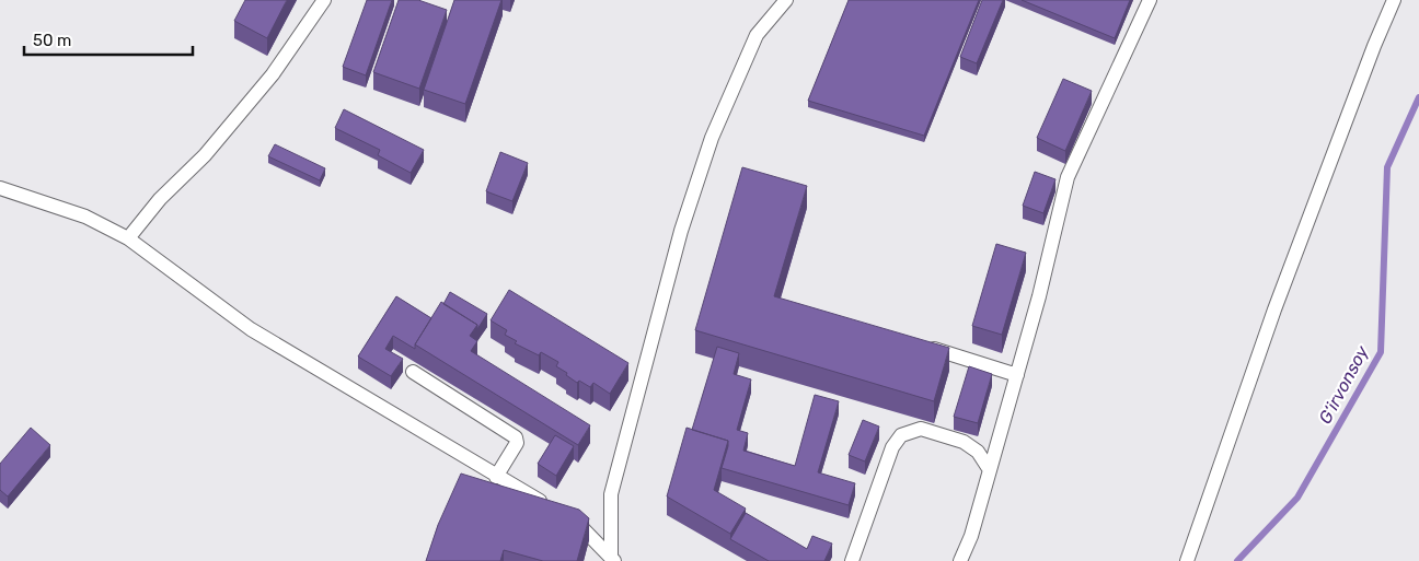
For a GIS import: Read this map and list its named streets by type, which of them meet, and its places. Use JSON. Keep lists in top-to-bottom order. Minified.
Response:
{"water":["G‘irvonsoy"],"scale_bar":"50 m"}
